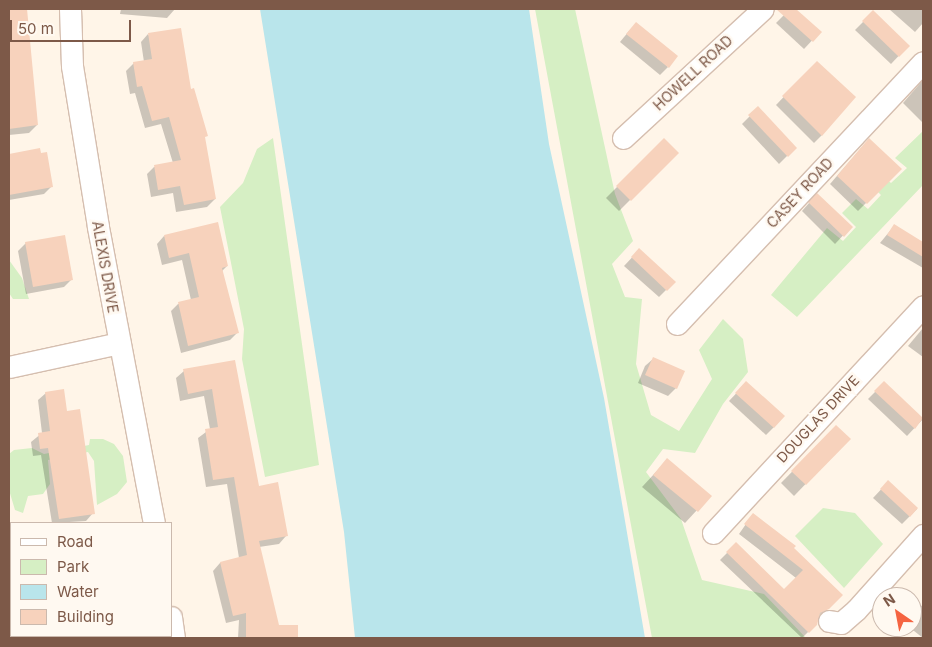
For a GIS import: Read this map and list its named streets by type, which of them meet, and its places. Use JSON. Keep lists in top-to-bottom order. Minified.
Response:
{"streets":{"street":["HOWELL ROAD","CASEY ROAD","ALEXIS DRIVE","DOUGLAS DRIVE"]},"legend":["Road","Park","Water","Building"],"scale_bar":"50 m","north":"top left"}
